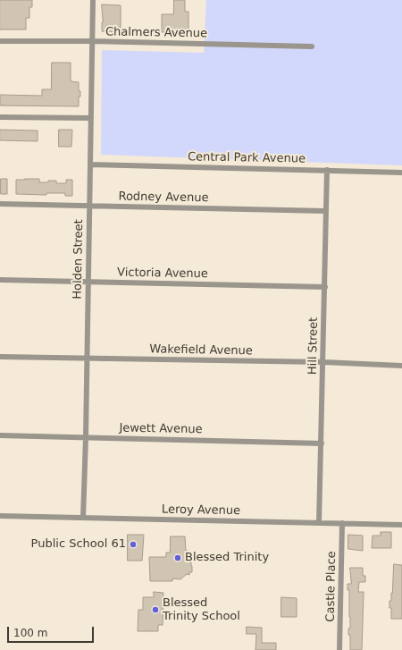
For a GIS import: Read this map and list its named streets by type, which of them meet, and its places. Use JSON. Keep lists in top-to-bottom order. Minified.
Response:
{"streets":{"street":["Chalmers Avenue","Central Park Avenue","Rodney Avenue","Holden Street","Victoria Avenue","Hill Street","Wakefield Avenue","Jewett Avenue","Leroy Avenue","Castle Place"]},"crossings":[["Chalmers Avenue","Holden Street"],["Central Park Avenue","Holden Street"],["Central Park Avenue","Hill Street"],["Rodney Avenue","Holden Street"],["Rodney Avenue","Hill Street"],["Holden Street","Victoria Avenue"],["Holden Street","Wakefield Avenue"],["Holden Street","Jewett Avenue"],["Holden Street","Leroy Avenue"],["Victoria Avenue","Hill Street"],["Hill Street","Wakefield Avenue"],["Hill Street","Jewett Avenue"],["Hill Street","Leroy Avenue"],["Leroy Avenue","Castle Place"]],"places":["Public School 61","Blessed Trinity","Blessed Trinity School"],"scale_bar":"100 m"}
